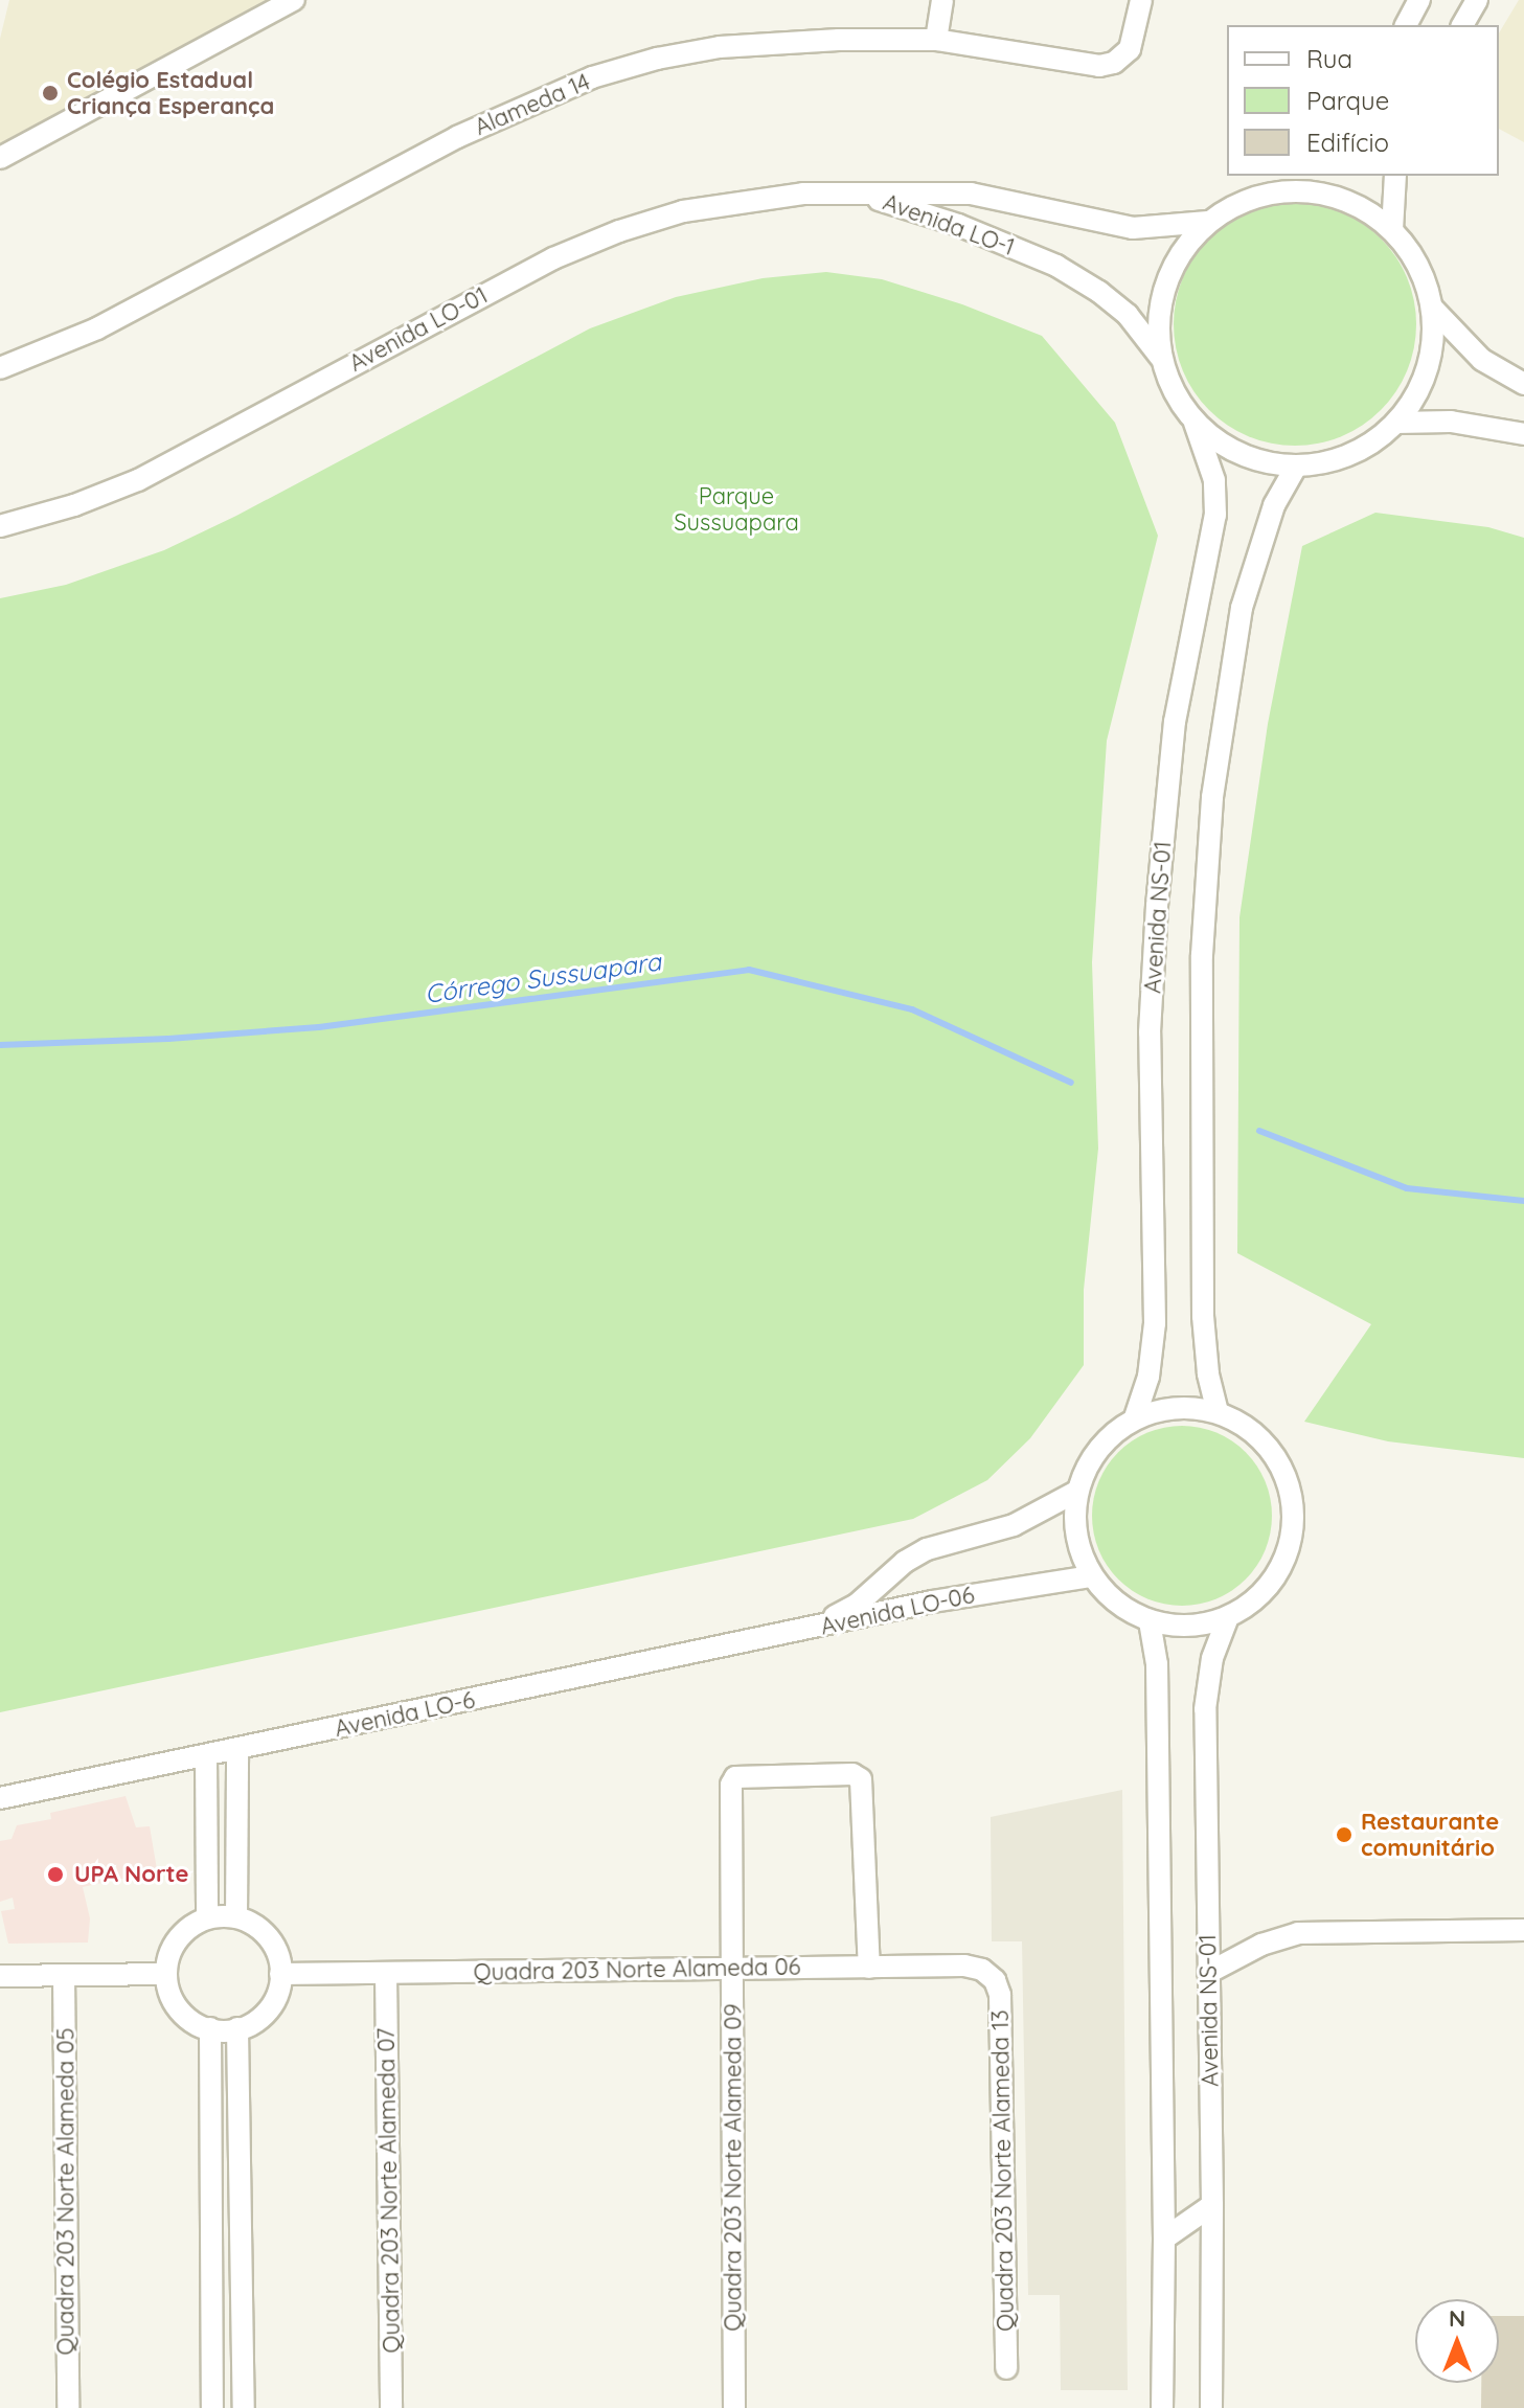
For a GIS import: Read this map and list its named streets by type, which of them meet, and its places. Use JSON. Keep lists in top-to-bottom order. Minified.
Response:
{"streets":{"street":["Alameda 14","Avenida LO-1","Avenida LO-01","Avenida NS-01","Avenida LO-06","Avenida LO-6","Quadra 203 Norte Alameda 06","Quadra 203 Norte Alameda 09","Quadra 203 Norte Alameda 13","Quadra 203 Norte Alameda 07","Quadra 203 Norte Alameda 05"]},"crossings":[["Avenida LO-1","Avenida LO-01"],["Avenida LO-1","Avenida NS-01"],["Avenida NS-01","Avenida LO-06"],["Avenida LO-06","Avenida LO-6"],["Quadra 203 Norte Alameda 06","Quadra 203 Norte Alameda 09"],["Quadra 203 Norte Alameda 06","Quadra 203 Norte Alameda 13"],["Quadra 203 Norte Alameda 06","Quadra 203 Norte Alameda 07"]],"water":["Córrego Sussuapara"],"parks":["Parque Sussuapara"],"places":["Colégio Estadual Criança Esperança","Restaurante comunitário","UPA Norte"],"legend":["Rua","Parque","Edifício"],"north":"top"}
